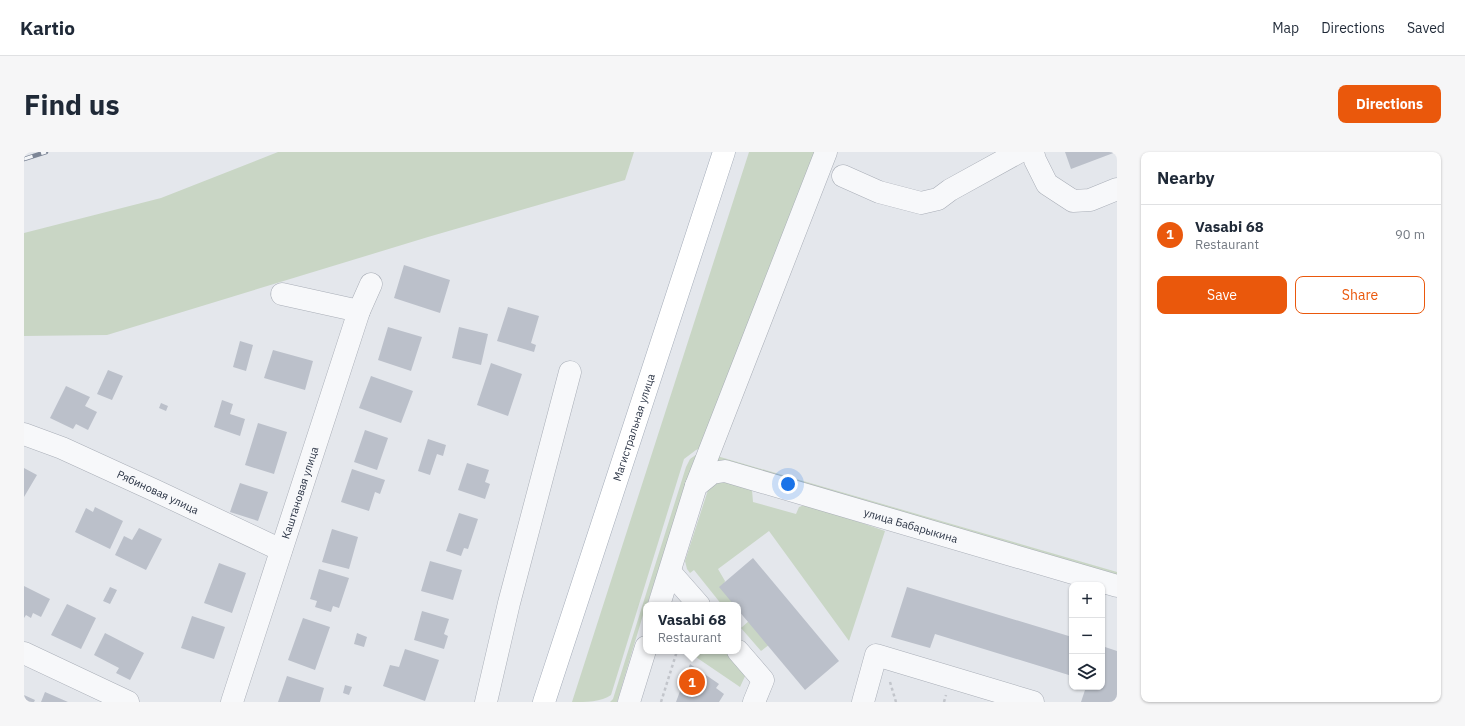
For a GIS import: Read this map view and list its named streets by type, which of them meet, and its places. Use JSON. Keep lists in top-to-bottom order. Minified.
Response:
{"streets":{"main road":["Магистральная улица"],"street":["Рябиновая улица","Каштановая улица","улица Бабарыкина"]},"crossings":[["Рябиновая улица","Каштановая улица"]],"page":{"header":"Kartio","nav":["Map","Directions","Saved"],"buttons":["Directions",["Save","Share"]],"title":"Find us","heading":"Nearby","list":[{"mark":"1","name":"Vasabi 68","note":"Restaurant","value":"90 m"}],"map_buttons":["+","−"],"popup":["Vasabi 68","Restaurant"],"pins":"1"}}
